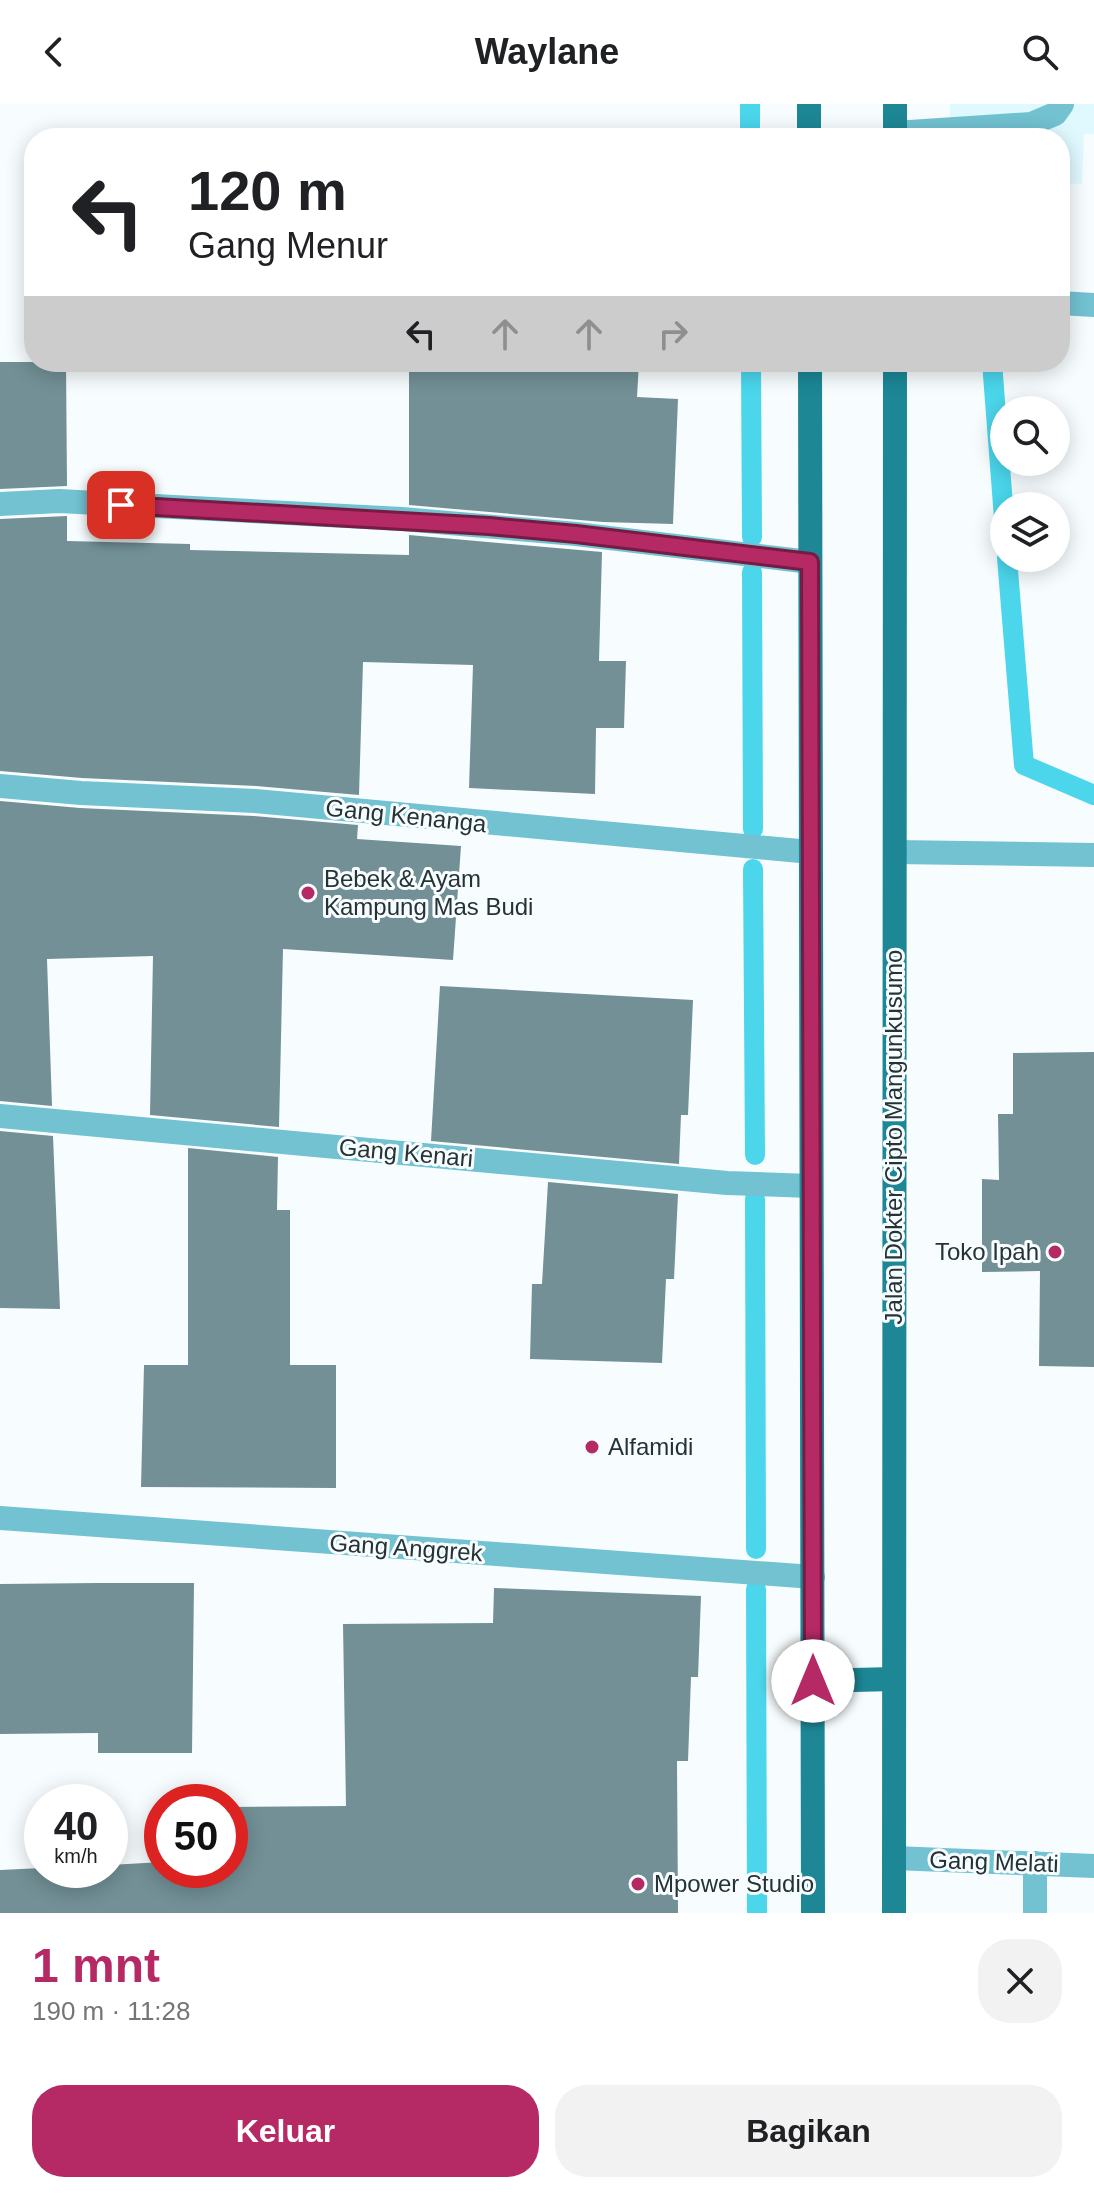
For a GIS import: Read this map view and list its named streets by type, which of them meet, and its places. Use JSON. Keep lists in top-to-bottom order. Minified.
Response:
{"streets":{"main road":["Jalan Dokter Cipto Mangunkusumo"],"street":["Gang Kenanga","Gang Kenari","Gang Anggrek","Gang Melati"]},"crossings":[["Jalan Dokter Cipto Mangunkusumo","Gang Melati"]],"places":["Bebek & Ayam Kampung Mas Budi","Toko Ipah","Alfamidi","Mpower Studio"],"page":{"header":"Waylane","turn":["120 m","Gang Menur"],"speed":"40 km/h","limit":"50","heading":["1 mnt","190 m · 11:28"],"buttons":["Keluar","Bagikan"]}}
